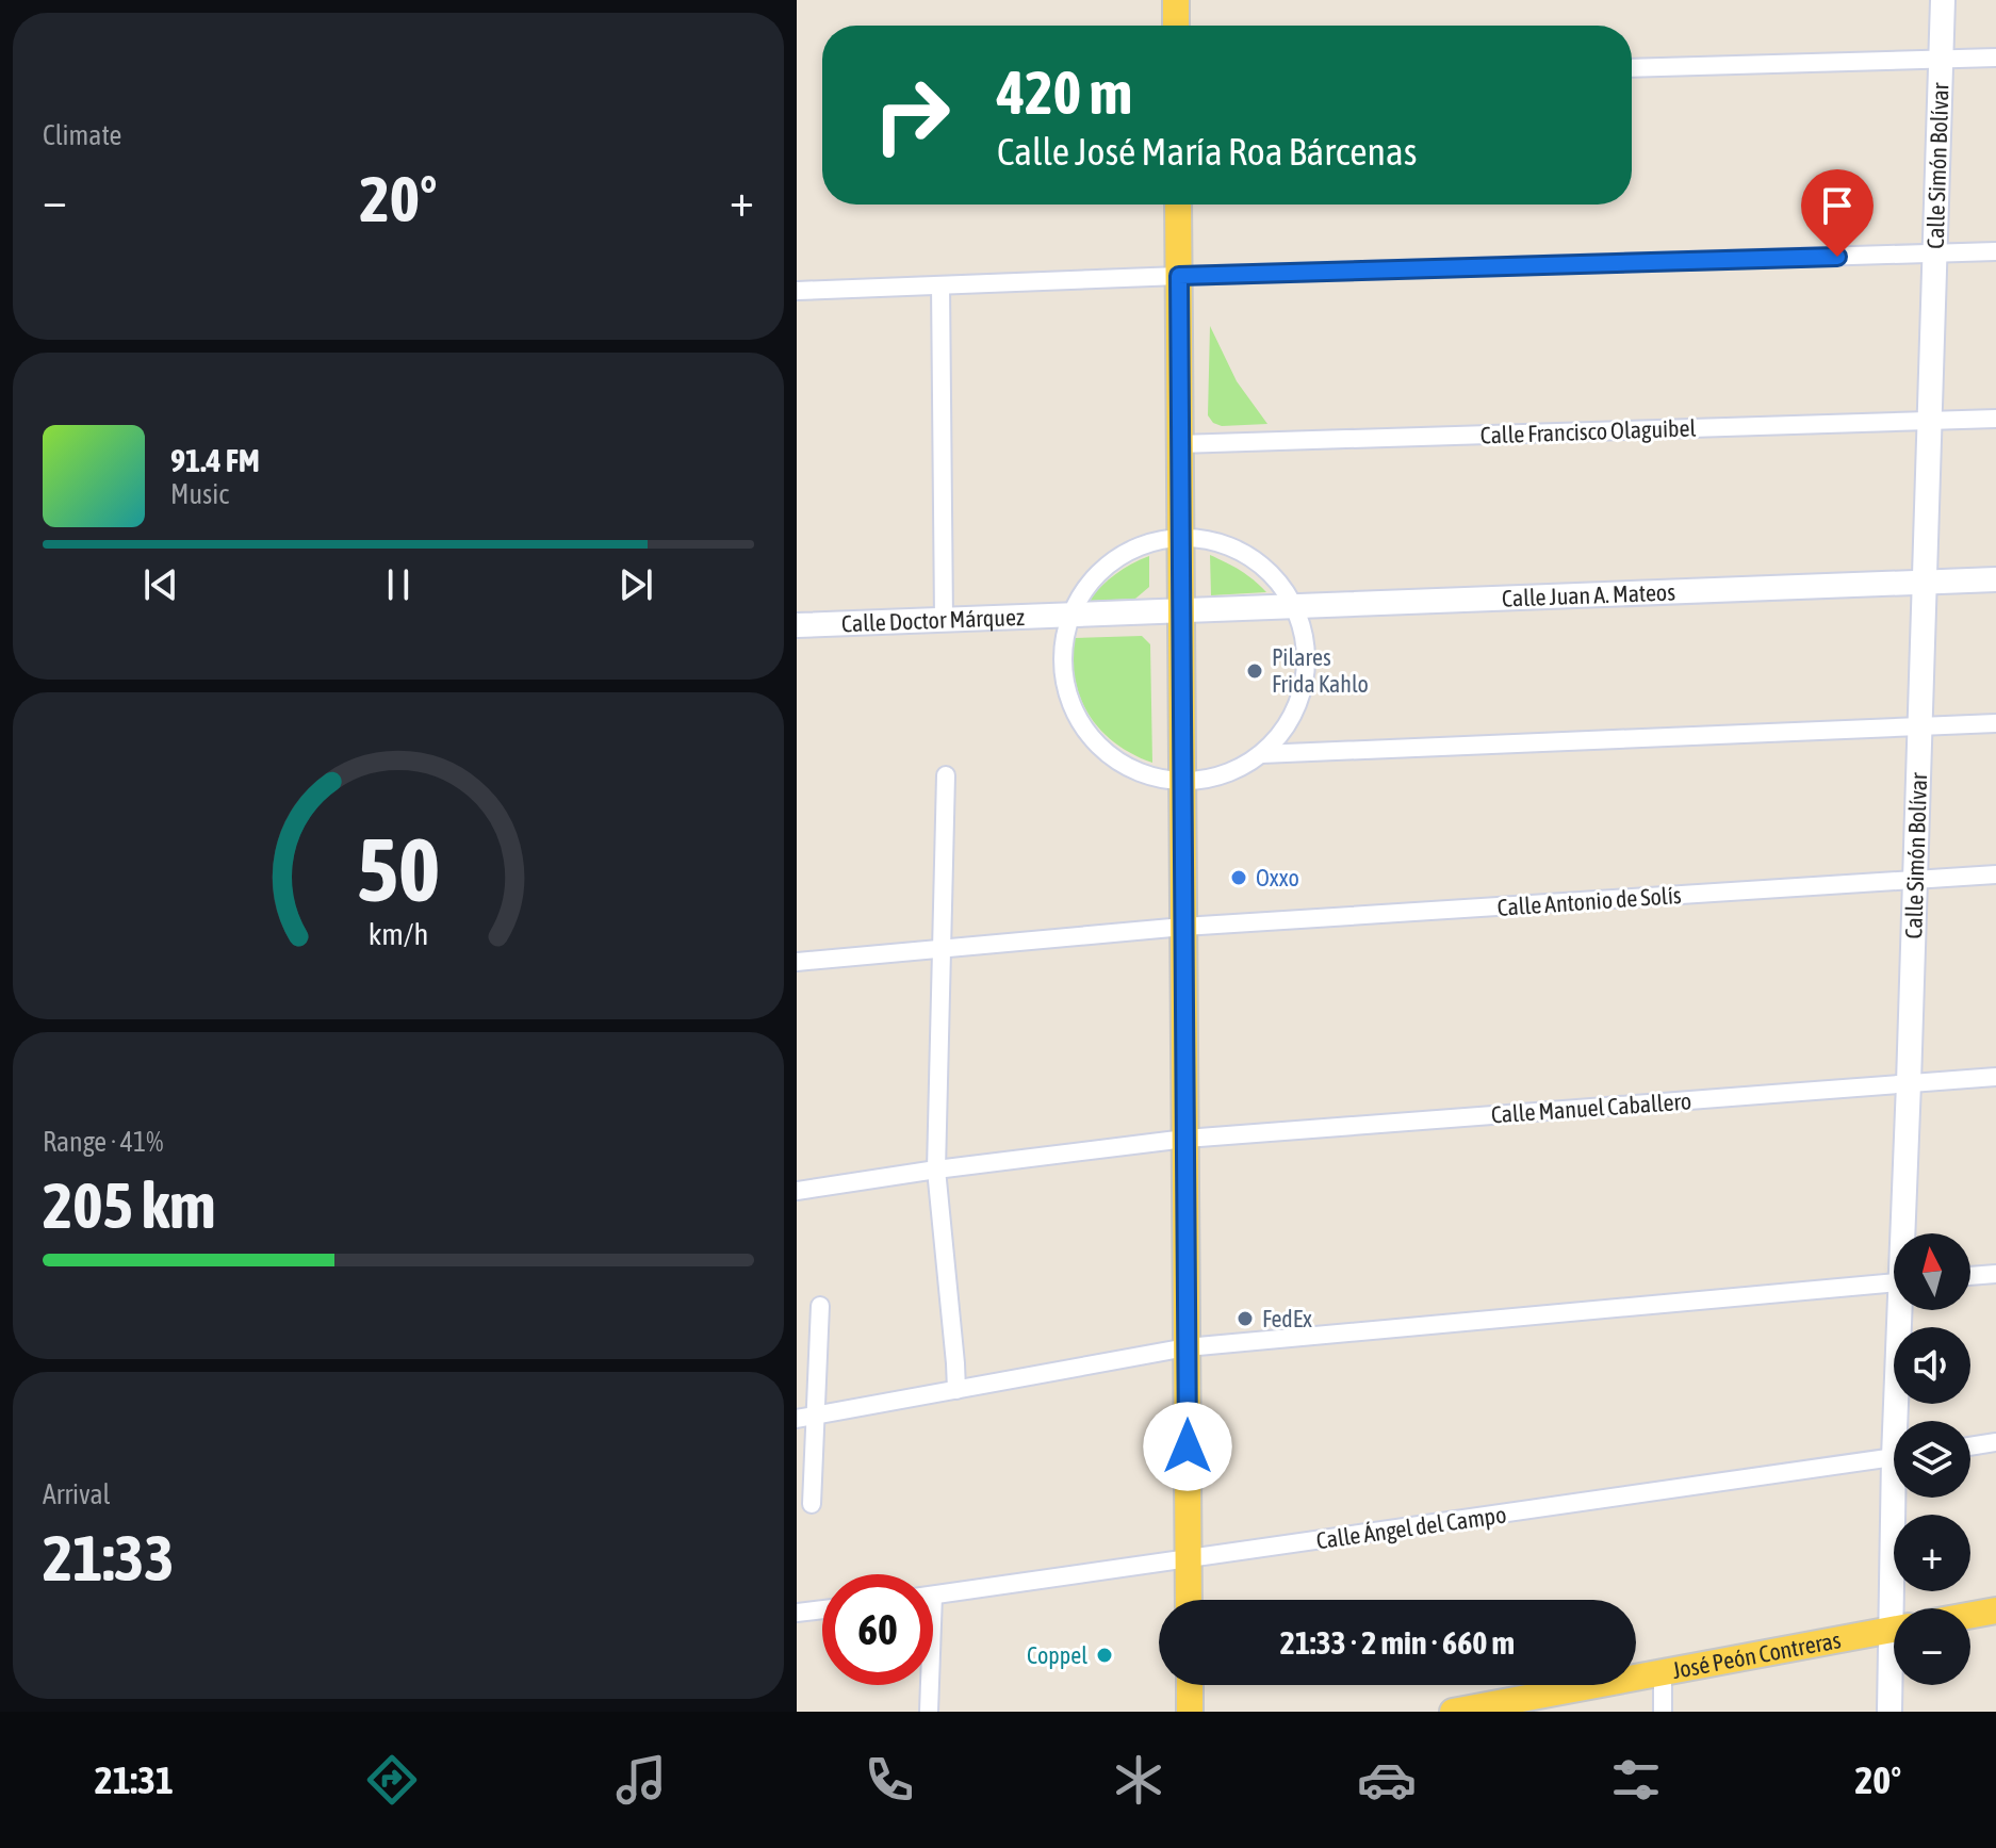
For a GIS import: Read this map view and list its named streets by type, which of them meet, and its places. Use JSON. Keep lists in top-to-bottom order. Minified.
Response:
{"streets":{"main road":["José Peón Contreras"],"street":["Calle Simón Bolívar","Calle Francisco Olaguibel","Calle Juan A. Mateos","Calle Doctor Márquez","Calle Antonio de Solís","Calle Manuel Caballero","Calle Ángel del Campo"]},"crossings":[["Calle Simón Bolívar","Calle Francisco Olaguibel"],["Calle Simón Bolívar","Calle Juan A. Mateos"],["Calle Simón Bolívar","Calle Antonio de Solís"],["Calle Simón Bolívar","Calle Manuel Caballero"],["Calle Juan A. Mateos","Calle Doctor Márquez"]],"places":["Pilares Frida Kahlo","Oxxo","FedEx","Coppel"],"north":"top","page":{"tile":["Climate",["Range · 41%","205 km"],["Arrival","21:33"]],"turn":["420 m","Calle José María Roa Bárcenas"],"heat":["−","20°","+"],"song":["91.4 FM","Music"],"map_buttons":["+","−"],"limit":"60","trip":"21:33 · 2 min · 660 m","tabs":["21:31","20°"],"gauge":["50","km/h"]}}
